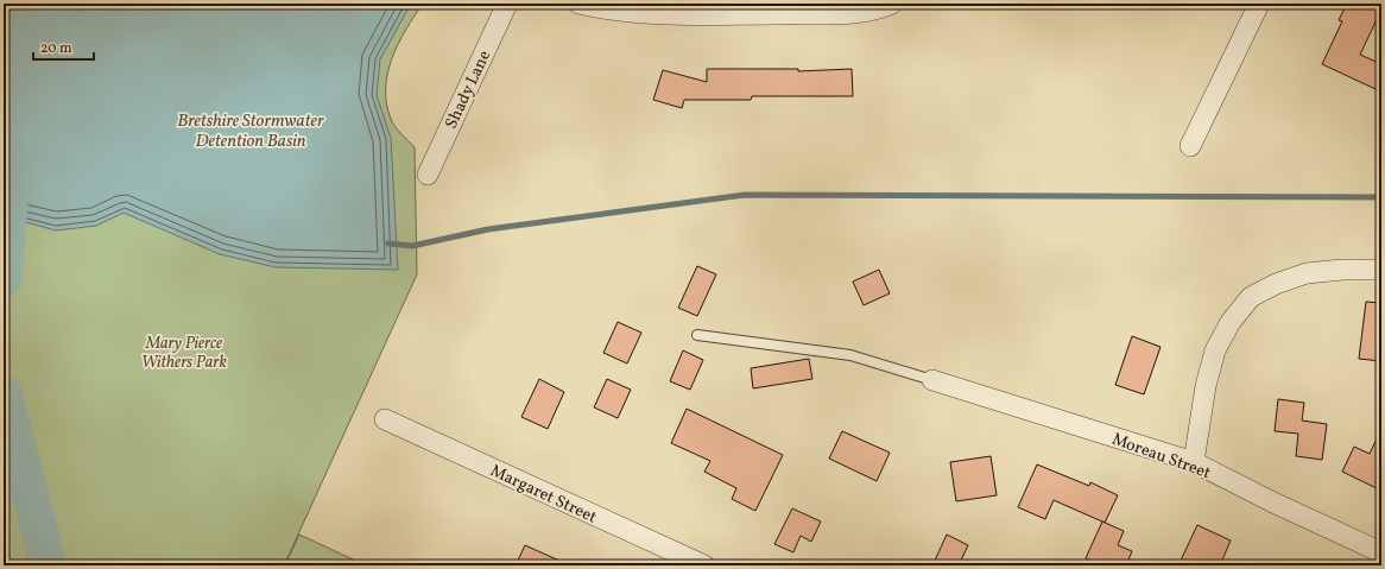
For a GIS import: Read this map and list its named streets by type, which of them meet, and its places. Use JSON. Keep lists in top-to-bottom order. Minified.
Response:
{"streets":{"street":["Shady Lane","Moreau Street","Margaret Street"]},"water":["Bretshire Stormwater Detention Basin"],"parks":["Mary Pierce Withers Park"],"scale_bar":"20 m"}
